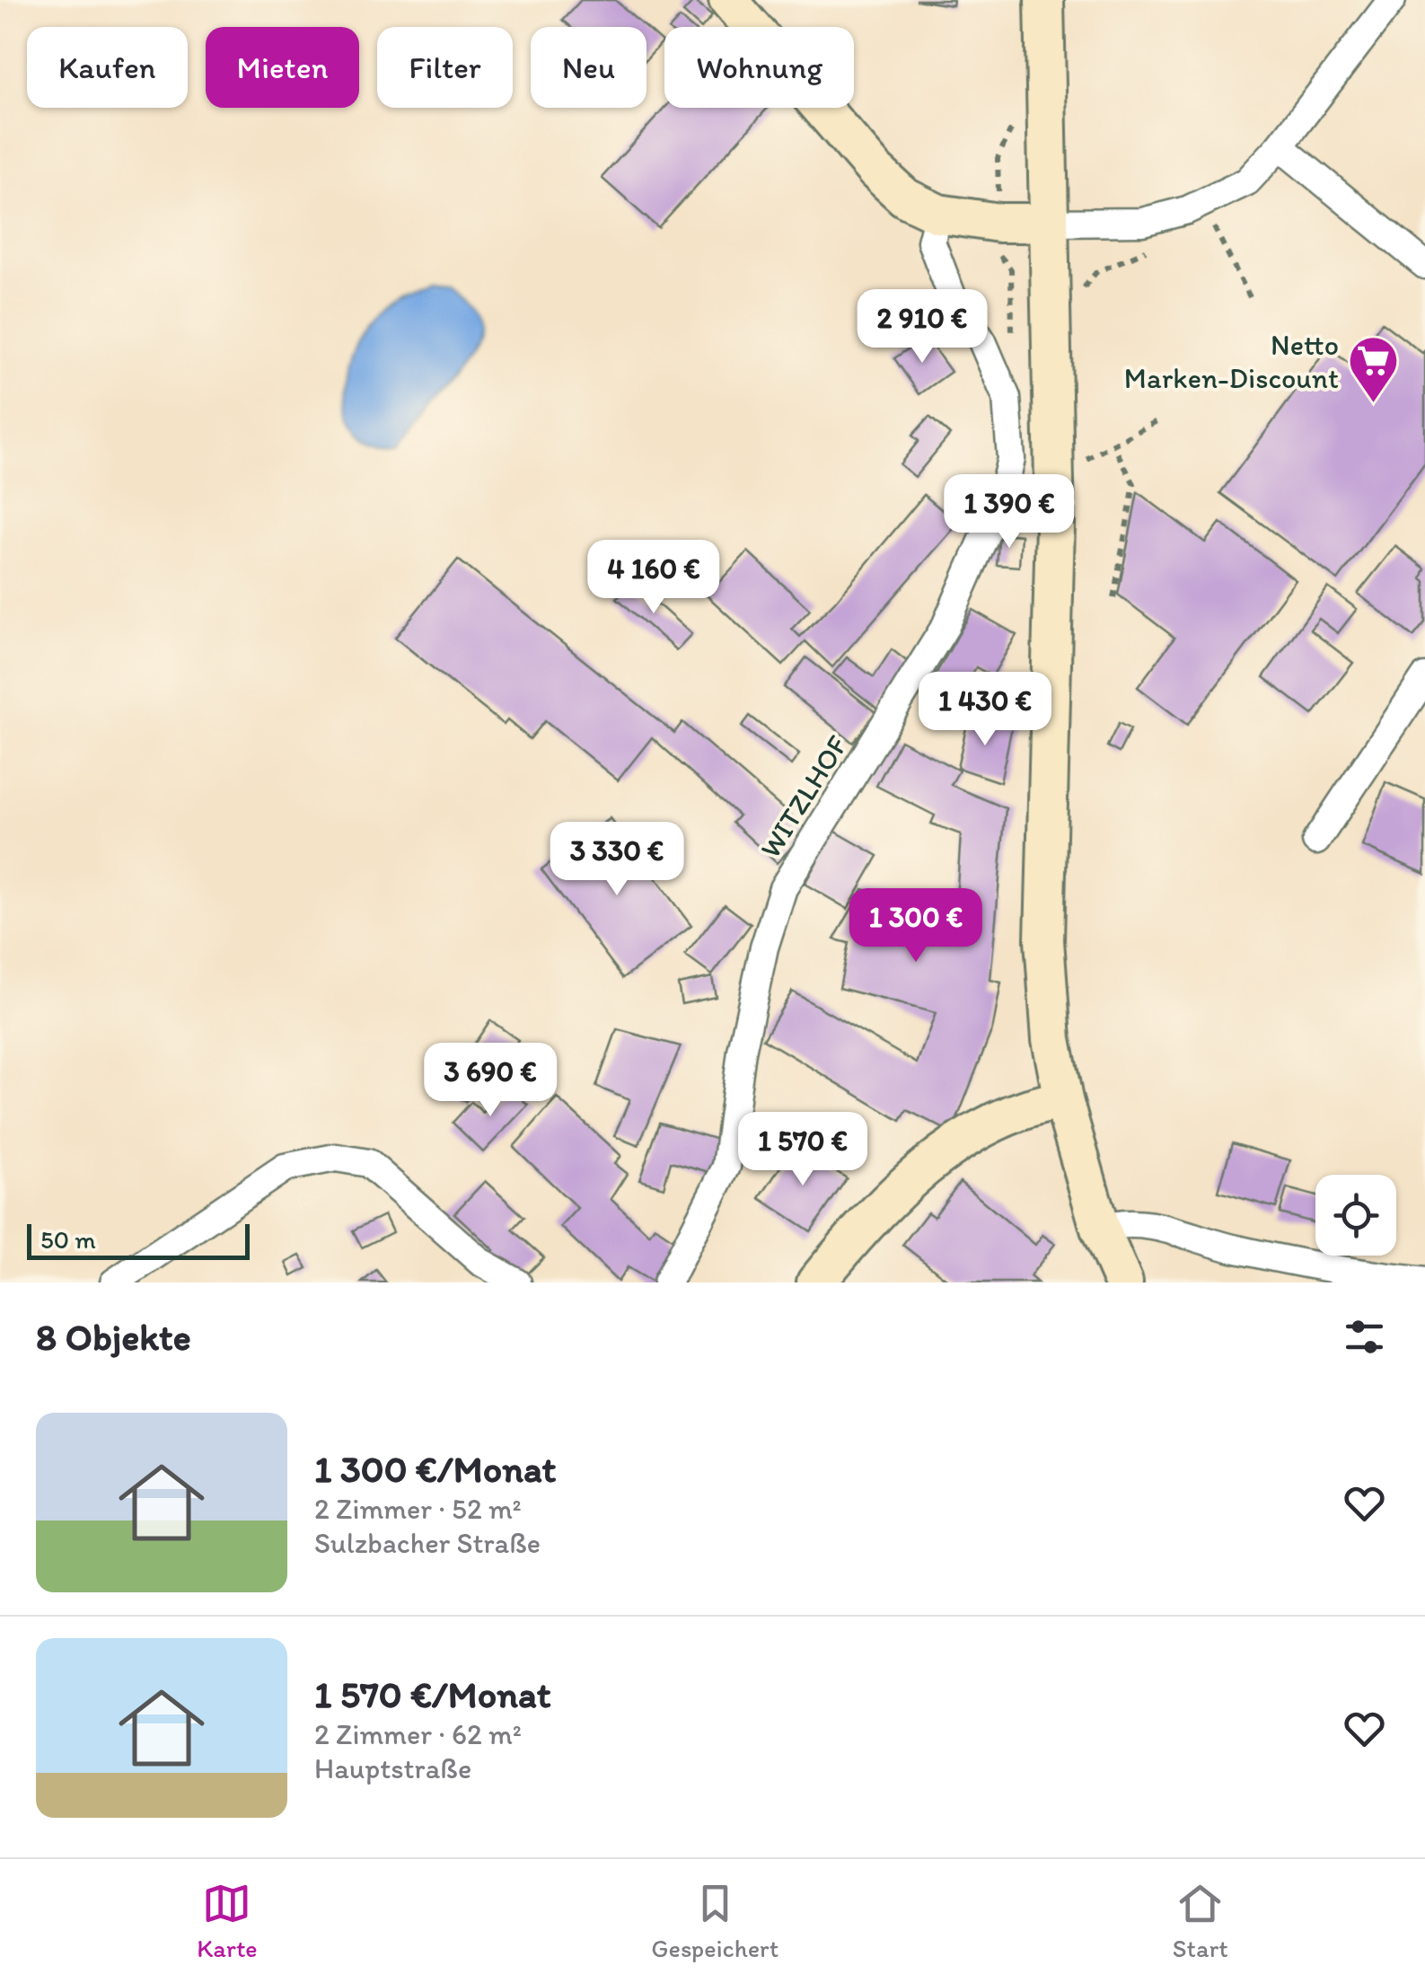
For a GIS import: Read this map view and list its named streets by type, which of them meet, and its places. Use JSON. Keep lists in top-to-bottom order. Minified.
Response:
{"streets":{"street":["WITZLHOF"]},"places":{"supermarket":["Netto Marken-Discount"]},"scale_bar":"50 m","page":{"chip":["Kaufen","Mieten","Filter","Neu","Wohnung"],"price":["2 910 €","1 390 €","4 160 €","1 430 €","3 330 €","1 300 €","3 690 €","1 570 €"],"scale":"50 m","heading":"8 Objekte","list":[{"name":"1 300 €/Monat","note":"2 Zimmer · 52 m² · Sulzbacher Straße"},{"name":"1 570 €/Monat","note":"2 Zimmer · 62 m² · Hauptstraße"}],"tabs":["Karte","Gespeichert","Start"]}}
